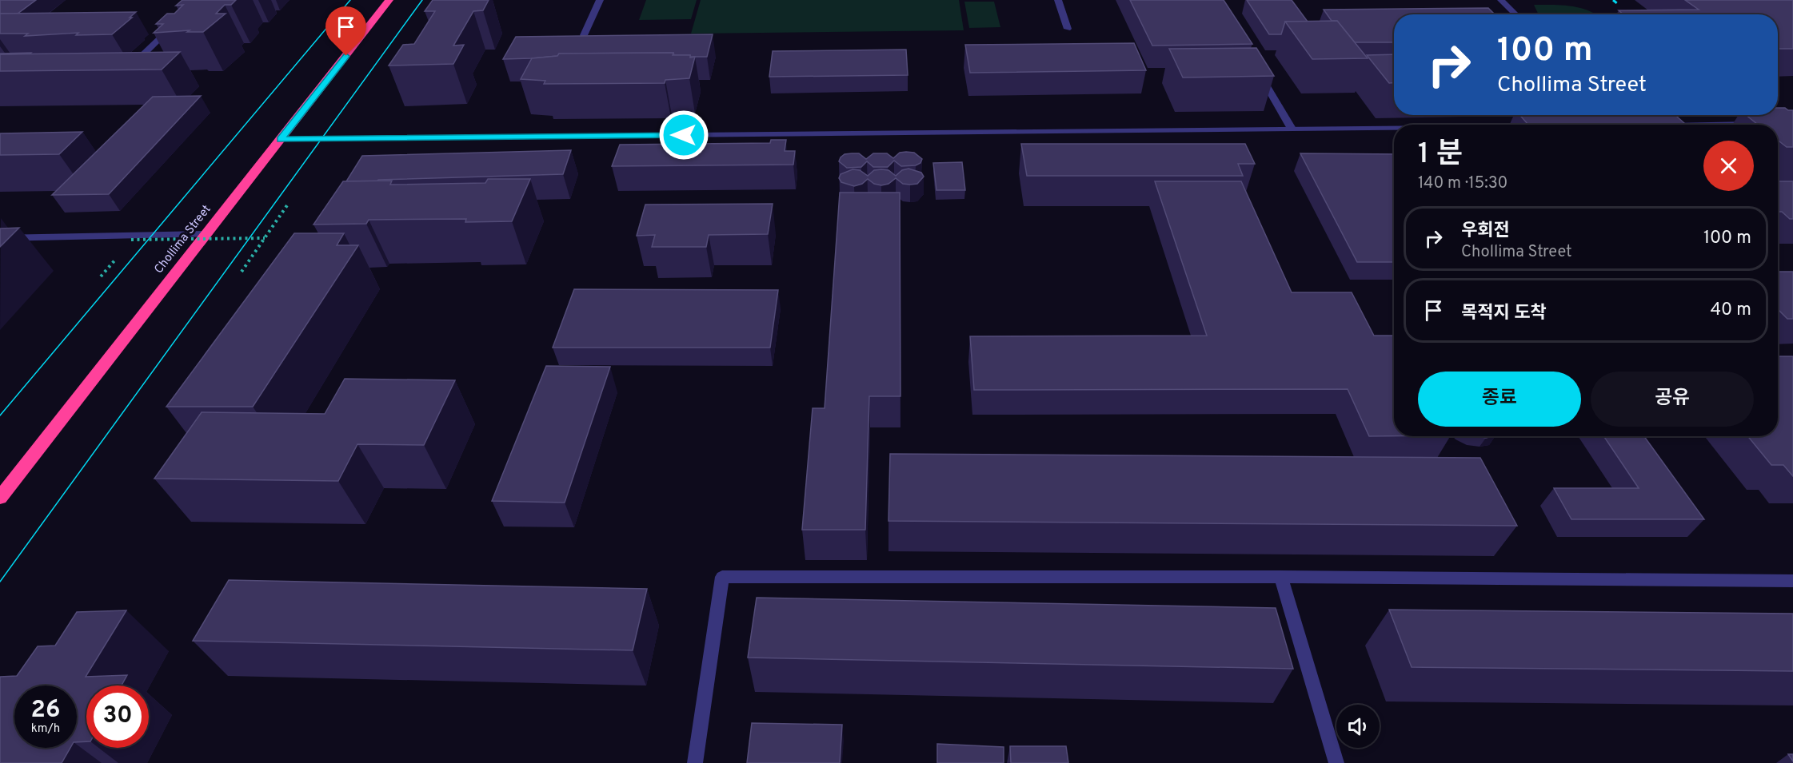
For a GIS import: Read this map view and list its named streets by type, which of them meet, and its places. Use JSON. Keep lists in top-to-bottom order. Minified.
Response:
{"streets":{"highway":["Chollima Street"]},"page":{"turn":["100 m","Chollima Street"],"heading":["1 분","140 m · 15:30"],"list":[{"name":"우회전","note":"Chollima Street","value":"100 m"},{"name":"목적지 도착","value":"40 m"}],"buttons":["종료","공유"],"speed":"26 km/h","limit":"30"}}
